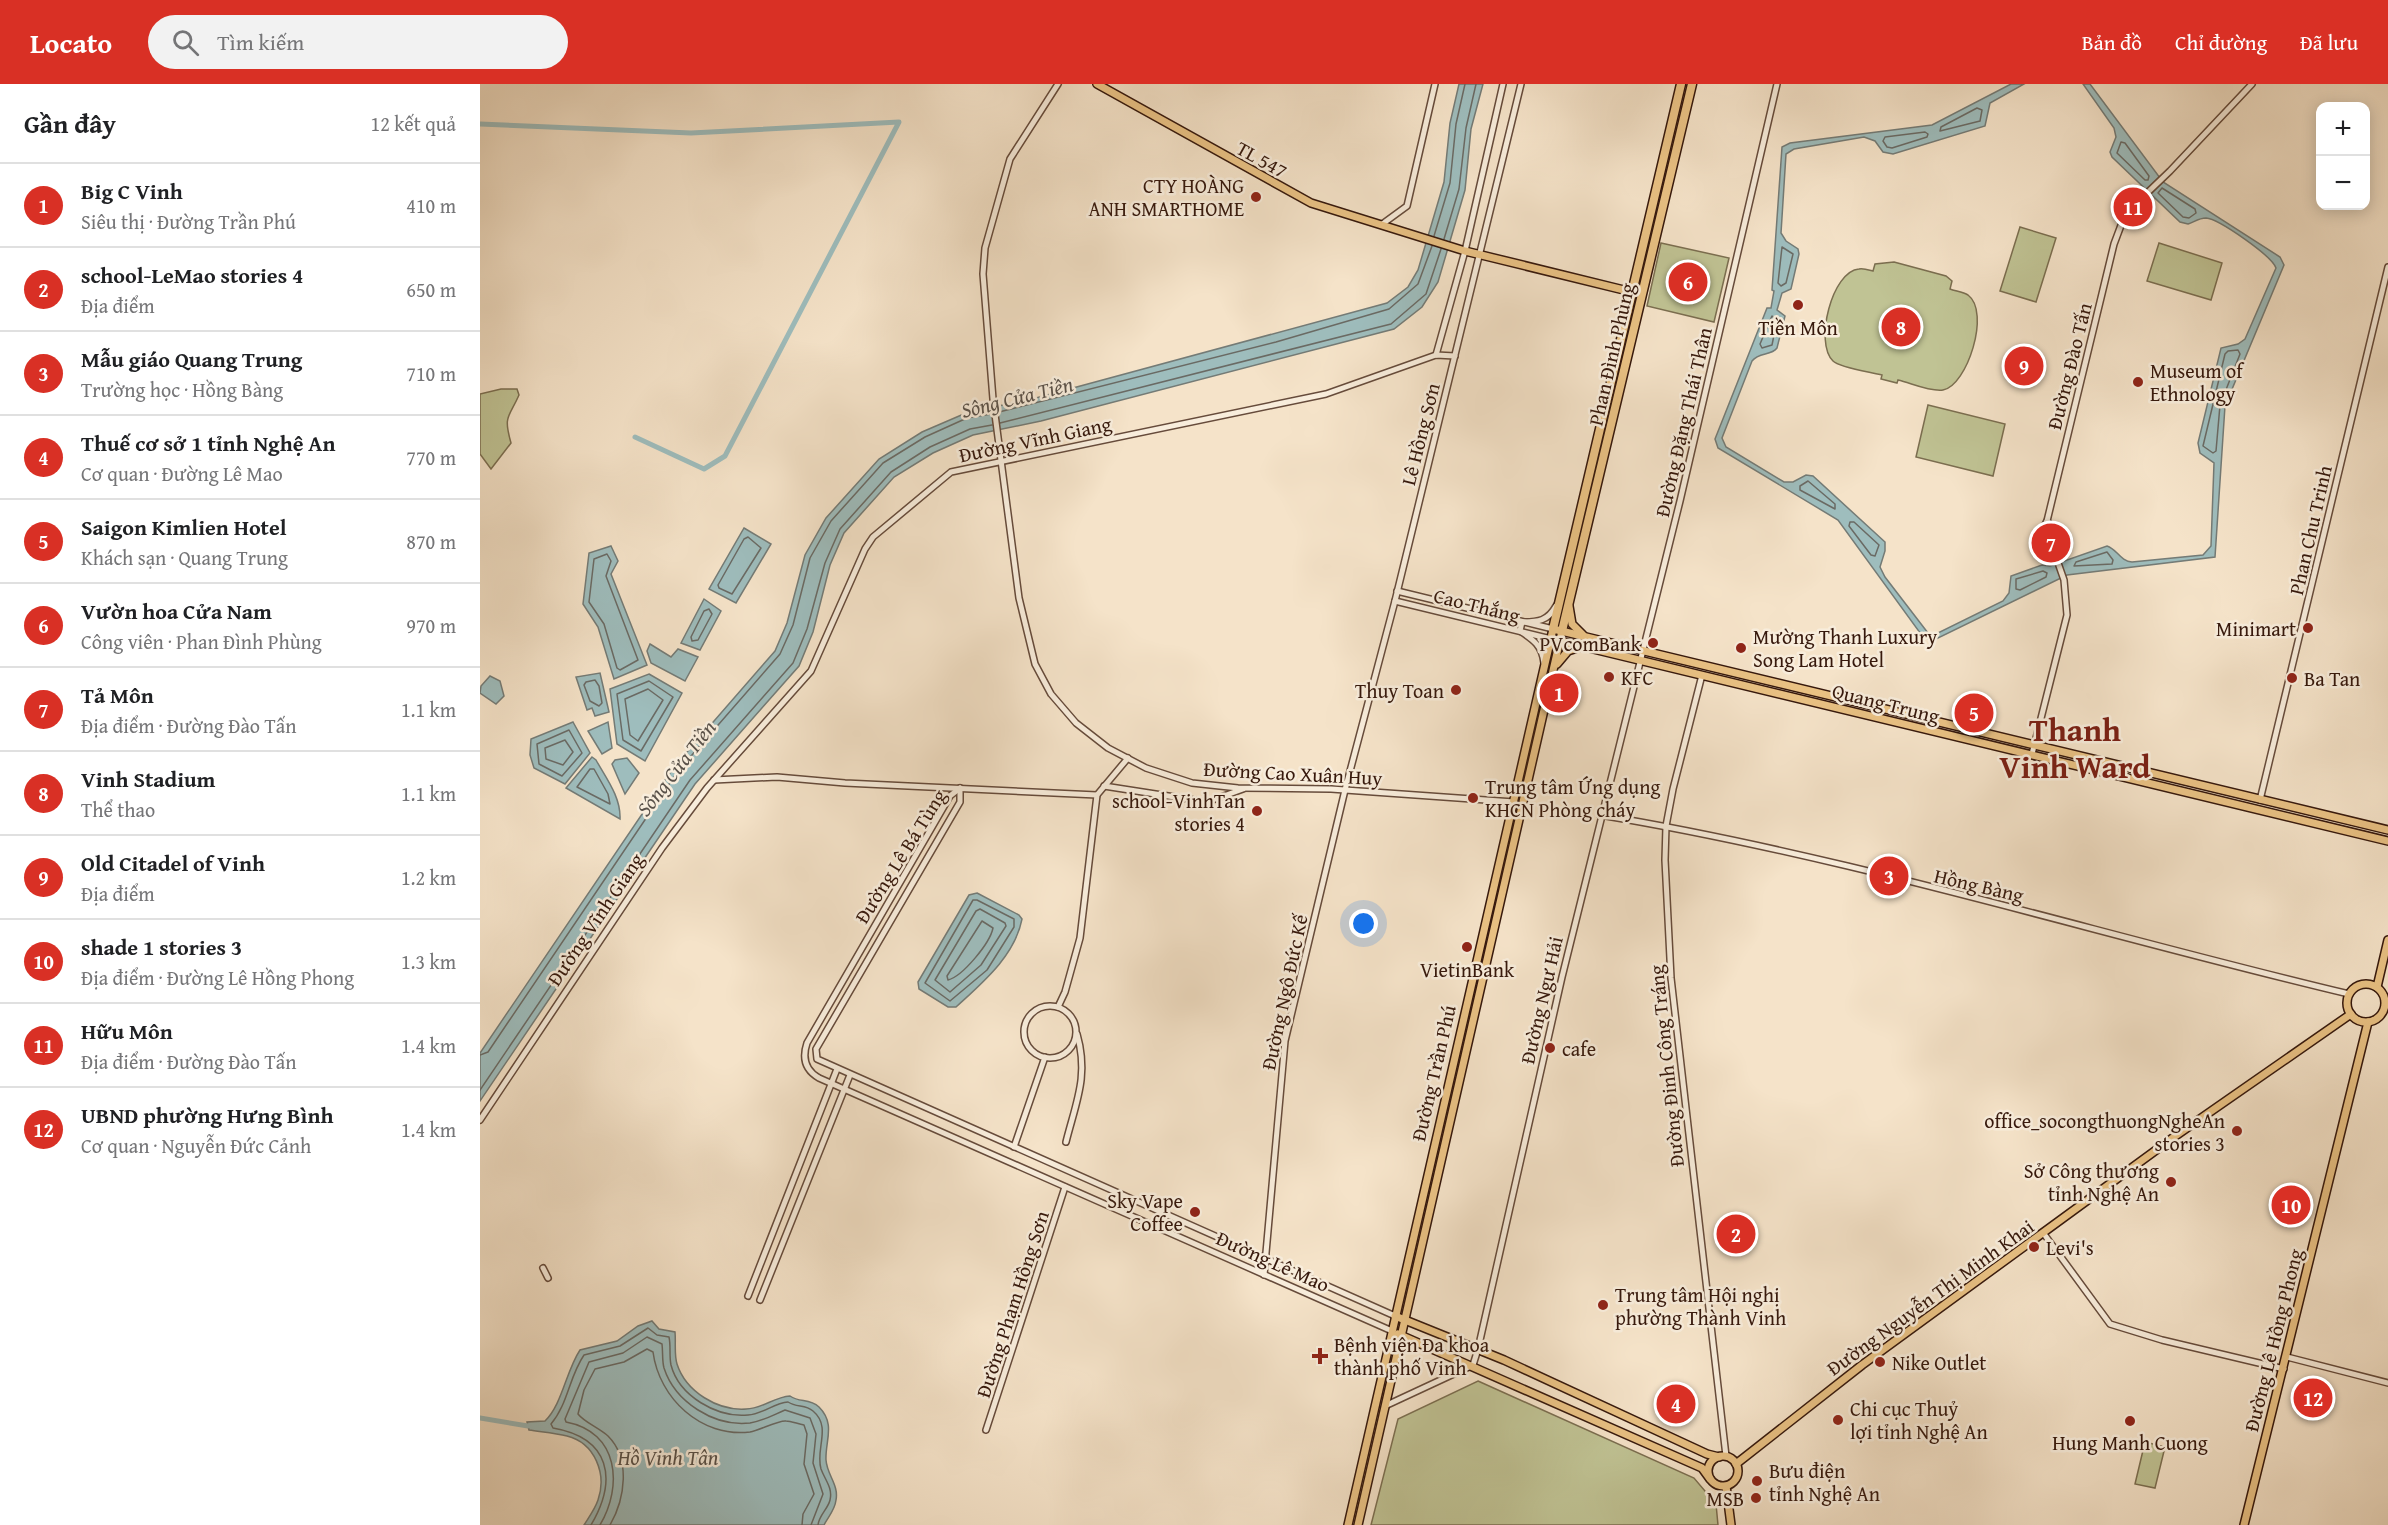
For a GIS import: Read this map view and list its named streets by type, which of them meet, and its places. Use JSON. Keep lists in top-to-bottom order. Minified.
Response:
{"streets":{"highway":["Phan Đình Phùng"],"main road":["TL 547","Quang Trung","Đường Trần Phú","Đường Lê Mao","Đường Nguyễn Thị Minh Khai","Đường Lê Hồng Phong"],"street":["Đường Đào Tấn","Đường Đặng Thái Thân","Lê Hồng Sơn","Đường Vĩnh Giang","Phan Chu Trinh","Cao Thắng","Đường Cao Xuân Huy","Đường Lê Bá Tùng","Hồng Bàng","Đường Ngô Đức Kế","Đường Ngư Hải","Đường Đinh Công Tráng","Đường Phạm Hồng Sơn"]},"crossings":[["Phan Đình Phùng","Cao Thắng"],["Phan Đình Phùng","Quang Trung"],["Phan Đình Phùng","Đường Trần Phú"],["Đường Đào Tấn","Quang Trung"],["Đường Đặng Thái Thân","Quang Trung"],["Đường Đặng Thái Thân","Đường Ngư Hải"],["Lê Hồng Sơn","Đường Vĩnh Giang"],["Lê Hồng Sơn","Cao Thắng"],["Lê Hồng Sơn","Đường Cao Xuân Huy"],["Lê Hồng Sơn","Đường Ngô Đức Kế"],["Đường Vĩnh Giang","Đường Cao Xuân Huy"],["Phan Chu Trinh","Quang Trung"],["Cao Thắng","Quang Trung"],["Cao Thắng","Đường Trần Phú"],["Quang Trung","Đường Ngư Hải"],["Quang Trung","Đường Đinh Công Tráng"],["Quang Trung","Đường Trần Phú"],["Đường Cao Xuân Huy","Đường Ngô Đức Kế"],["Đường Cao Xuân Huy","Đường Trần Phú"],["Đường Lê Bá Tùng","Đường Lê Mao"],["Hồng Bàng","Đường Ngư Hải"],["Hồng Bàng","Đường Đinh Công Tráng"],["Hồng Bàng","Đường Nguyễn Thị Minh Khai"],["Hồng Bàng","Đường Lê Hồng Phong"],["Đường Ngô Đức Kế","Đường Lê Mao"],["Đường Ngư Hải","Đường Lê Mao"],["Đường Đinh Công Tráng","Đường Lê Mao"],["Đường Đinh Công Tráng","Đường Nguyễn Thị Minh Khai"],["Đường Trần Phú","Đường Lê Mao"],["Đường Lê Mao","Đường Nguyễn Thị Minh Khai"],["Đường Lê Mao","Đường Phạm Hồng Sơn"],["Đường Nguyễn Thị Minh Khai","Đường Lê Hồng Phong"]],"districts":["Thanh Vinh Ward"],"water":["Sông Cửa Tiền","Hồ Vinh Tân"],"places":{"other":["CTY HOÀNG ANH SMARTHOME","Tiền Môn","Museum of Ethnology","Minimart","PVcomBank","Mường Thanh Luxury Song Lam Hotel","KFC","Ba Tan","Thuy Toan","Trung tâm Ứng dụng KHCN Phòng cháy","school-VinhTan stories 4","VietinBank","cafe","office_socongthuongNgheAn stories 3","Sở Công thương tỉnh Nghệ An","Sky Vape Coffee","Levi's","Trung tâm Hội nghị phường Thành Vinh","Nike Outlet","Chi cục Thuỷ lợi tỉnh Nghệ An","Hung Manh Cuong","Bưu điện tỉnh Nghệ An","MSB"],"health":["Bệnh viện Đa khoa thành phố Vinh"]},"page":{"header":"Locato","search":"Tìm kiếm","nav":["Bản đồ","Chỉ đường","Đã lưu"],"heading":["Gần đây","12 kết quả"],"map_buttons":["+","−"],"list":[{"mark":"1","name":"Big C Vinh","note":"Siêu thị · Đường Trần Phú","value":"410 m"},{"mark":"2","name":"school-LeMao stories 4","note":"Địa điểm","value":"650 m"},{"mark":"3","name":"Mẫu giáo Quang Trung","note":"Trường học · Hồng Bàng","value":"710 m"},{"mark":"4","name":"Thuế cơ sở 1 tỉnh Nghệ An","note":"Cơ quan · Đường Lê Mao","value":"770 m"},{"mark":"5","name":"Saigon Kimlien Hotel","note":"Khách sạn · Quang Trung","value":"870 m"},{"mark":"6","name":"Vườn hoa Cửa Nam","note":"Công viên · Phan Đình Phùng","value":"970 m"},{"mark":"7","name":"Tả Môn","note":"Địa điểm · Đường Đào Tấn","value":"1.1 km"},{"mark":"8","name":"Vinh Stadium","note":"Thể thao","value":"1.1 km"},{"mark":"9","name":"Old Citadel of Vinh","note":"Địa điểm","value":"1.2 km"},{"mark":"10","name":"shade 1 stories 3","note":"Địa điểm · Đường Lê Hồng Phong","value":"1.3 km"},{"mark":"11","name":"Hữu Môn","note":"Địa điểm · Đường Đào Tấn","value":"1.4 km"},{"mark":"12","name":"UBND phường Hưng Bình","note":"Cơ quan · Nguyễn Đức Cảnh","value":"1.4 km"}],"pins":["11","6","8","9","7","1","5","3","10","2","12","4"]}}
